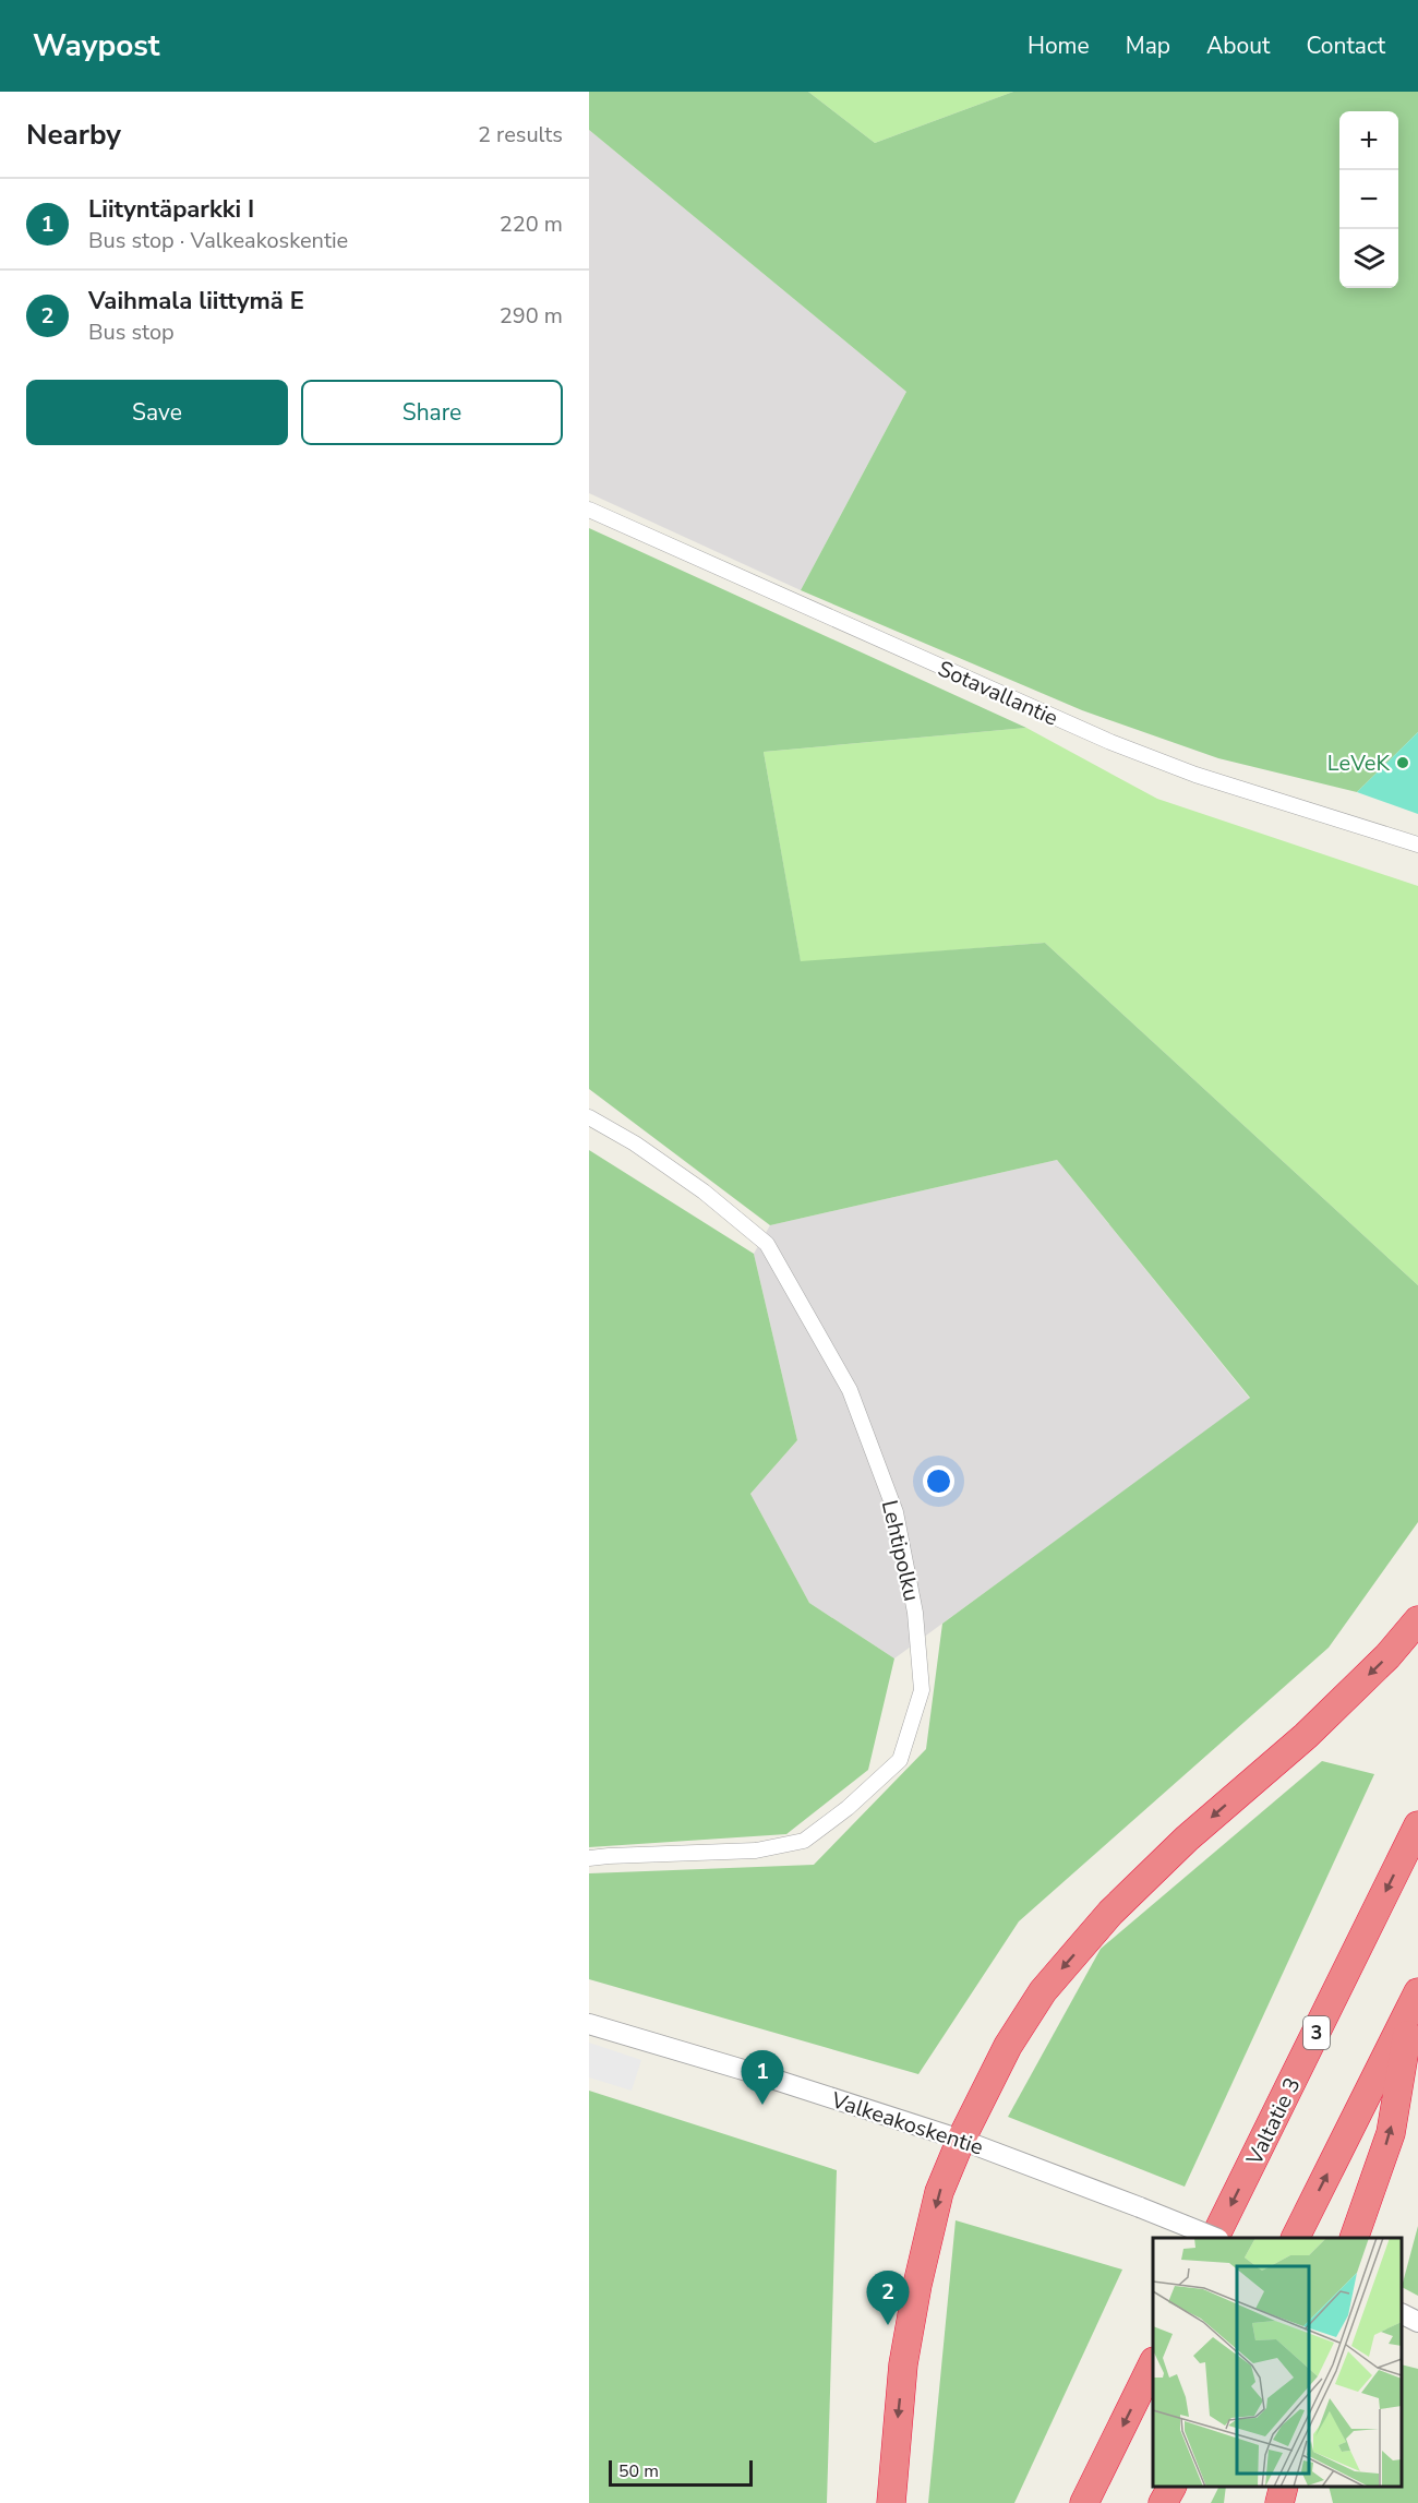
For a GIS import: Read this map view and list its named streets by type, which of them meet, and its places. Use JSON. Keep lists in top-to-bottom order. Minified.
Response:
{"streets":{"highway":["3","Valtatie 3"],"street":["Sotavallantie","Lehtipolku","Valkeakoskentie"]},"places":["LeVeK"],"scale_bar":"50 m","page":{"header":"Waypost","nav":["Home","Map","About","Contact"],"heading":["Nearby","2 results"],"map_buttons":["+","−"],"list":[{"mark":"1","name":"Liityntäparkki I","note":"Bus stop · Valkeakoskentie","value":"220 m"},{"mark":"2","name":"Vaihmala liittymä E","note":"Bus stop","value":"290 m"}],"buttons":["Save","Share"],"pins":["1","2"],"scale":"50 m"}}
